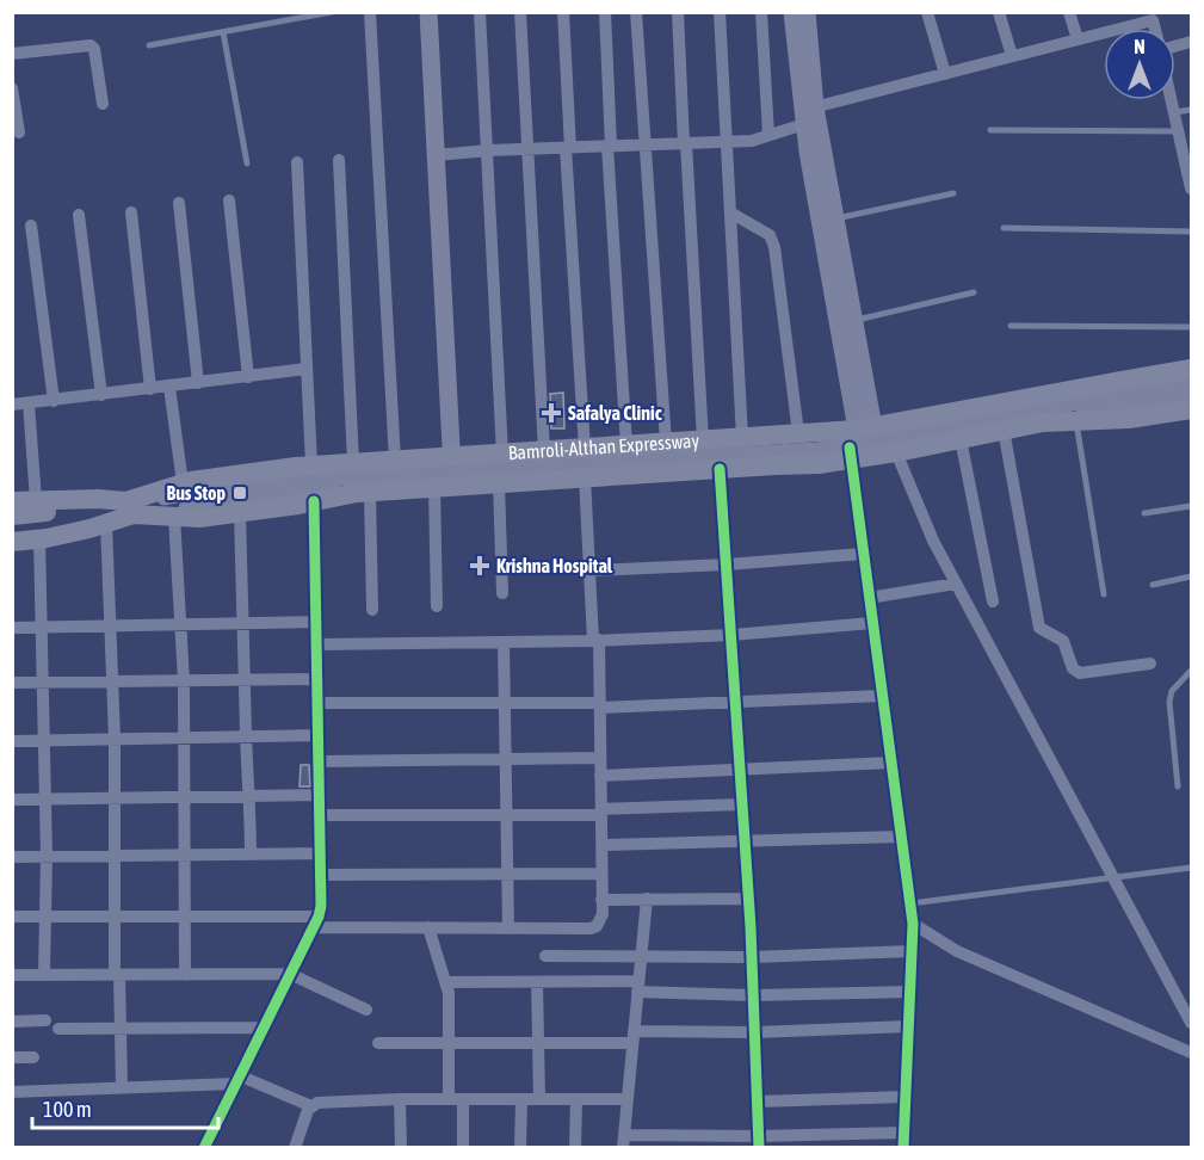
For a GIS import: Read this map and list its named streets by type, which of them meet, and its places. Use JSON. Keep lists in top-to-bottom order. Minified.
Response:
{"streets":{"main road":["Bamroli-Althan Expressway"]},"places":{"health":["Safalya Clinic","Krishna Hospital"],"transit":["Bus Stop"]},"scale_bar":"100 m","north":"top"}
